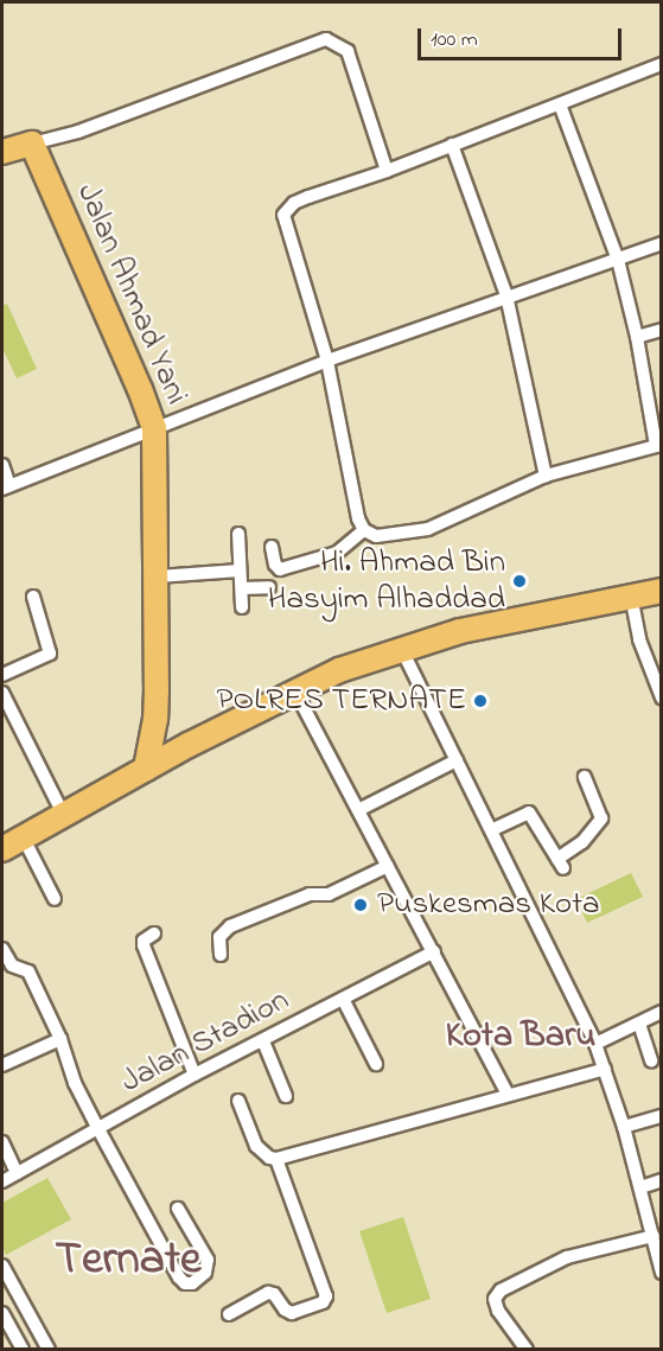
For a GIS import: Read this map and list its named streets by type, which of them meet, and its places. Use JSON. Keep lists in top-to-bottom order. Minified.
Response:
{"streets":{"highway":["Jalan Ahmad Yani"],"street":["Jalan Stadion"]},"districts":["Kota Baru","Ternate"],"places":["Hi. Ahmad Bin Hasyim Alhaddad","POLRES TERNATE","Puskesmas Kota"],"scale_bar":"100 m"}
